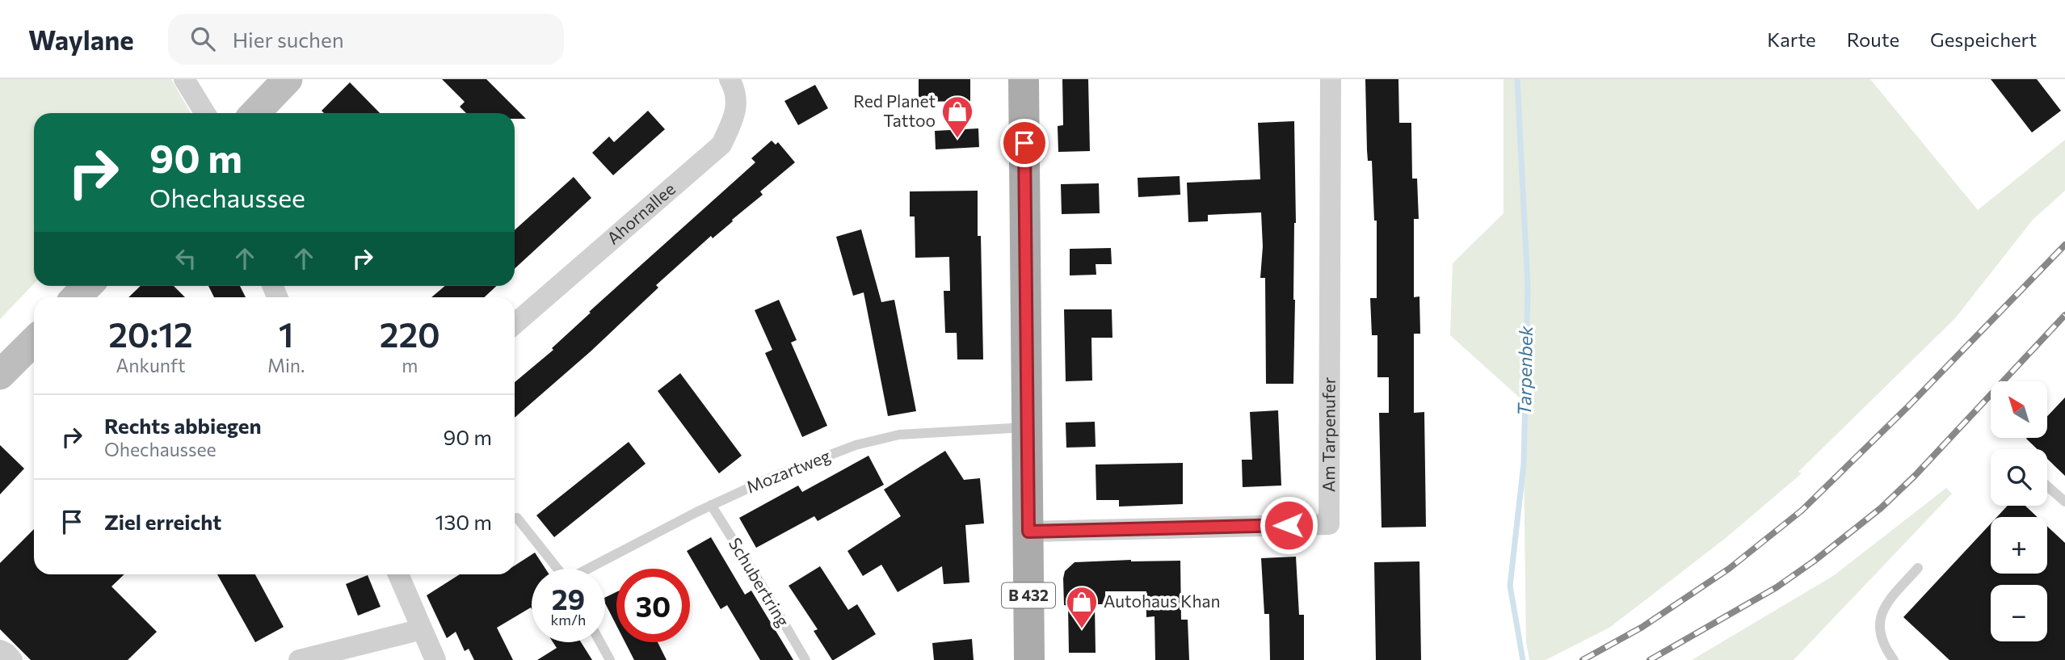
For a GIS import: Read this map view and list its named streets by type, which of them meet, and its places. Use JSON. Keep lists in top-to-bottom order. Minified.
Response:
{"streets":{"main road":["B 432"],"street":["Ahornallee","Am Tarpenufer"],"lane":["Mozartweg","Schubertring"]},"crossings":[["Am Tarpenufer","B 432"],["Mozartweg","Schubertring"],["Mozartweg","B 432"]],"water":["Tarpenbek"],"places":{"shop":["Red Planet Tattoo","Autohaus Khan"]},"north":"top left","page":{"header":"Waylane","search":"Hier suchen","nav":["Karte","Route","Gespeichert"],"turn":["90 m","Ohechaussee"],"eta":["20:12","Ankunft","1","Min.","220","m"],"map_buttons":["+","−"],"list":[{"name":"Rechts abbiegen","note":"Ohechaussee","value":"90 m"},{"name":"Ziel erreicht","value":"130 m"}],"speed":"29 km/h","limit":"30"}}
